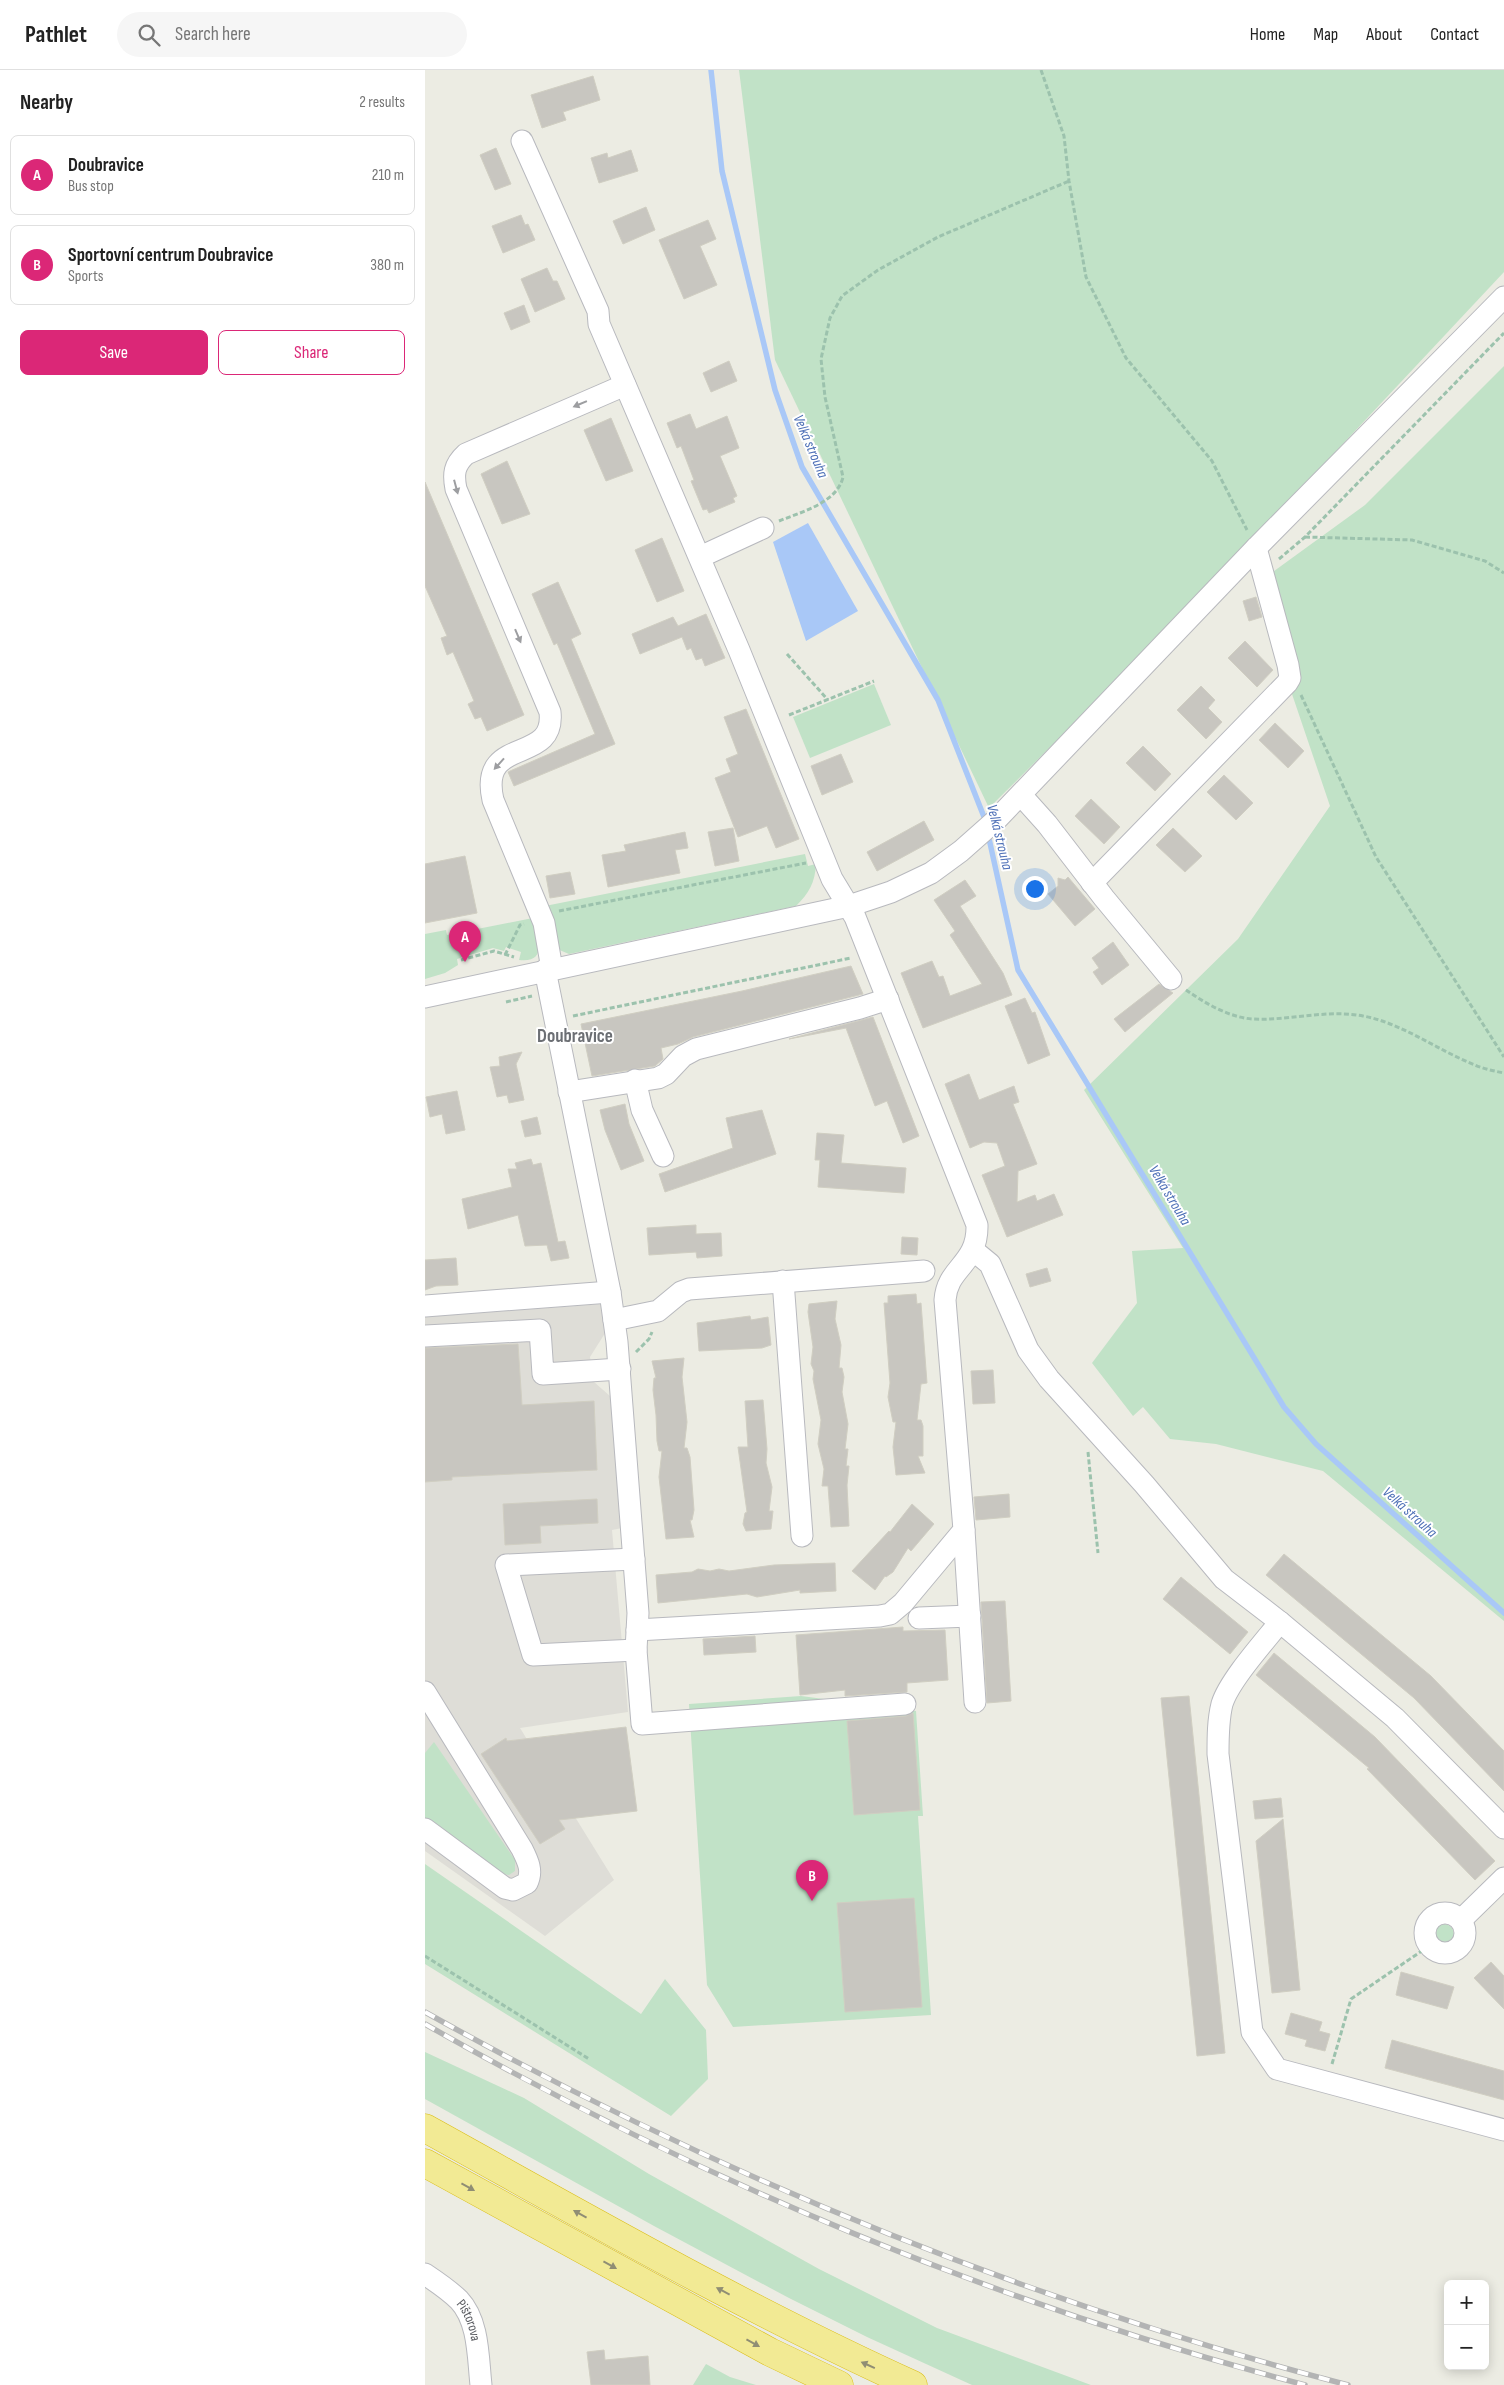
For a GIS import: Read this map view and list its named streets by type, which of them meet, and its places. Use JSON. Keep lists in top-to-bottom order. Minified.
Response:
{"streets":{"street":["Pištorova"]},"districts":["Doubravice"],"water":["Velká strouha"],"page":{"header":"Pathlet","search":"Search here","nav":["Home","Map","About","Contact"],"heading":["Nearby","2 results"],"list":[{"mark":"A","name":"Doubravice","note":"Bus stop","value":"210 m"},{"mark":"B","name":"Sportovní centrum Doubravice","note":"Sports","value":"380 m"}],"buttons":["Save","Share"],"pins":["A","B"],"map_buttons":["+","−"]}}
